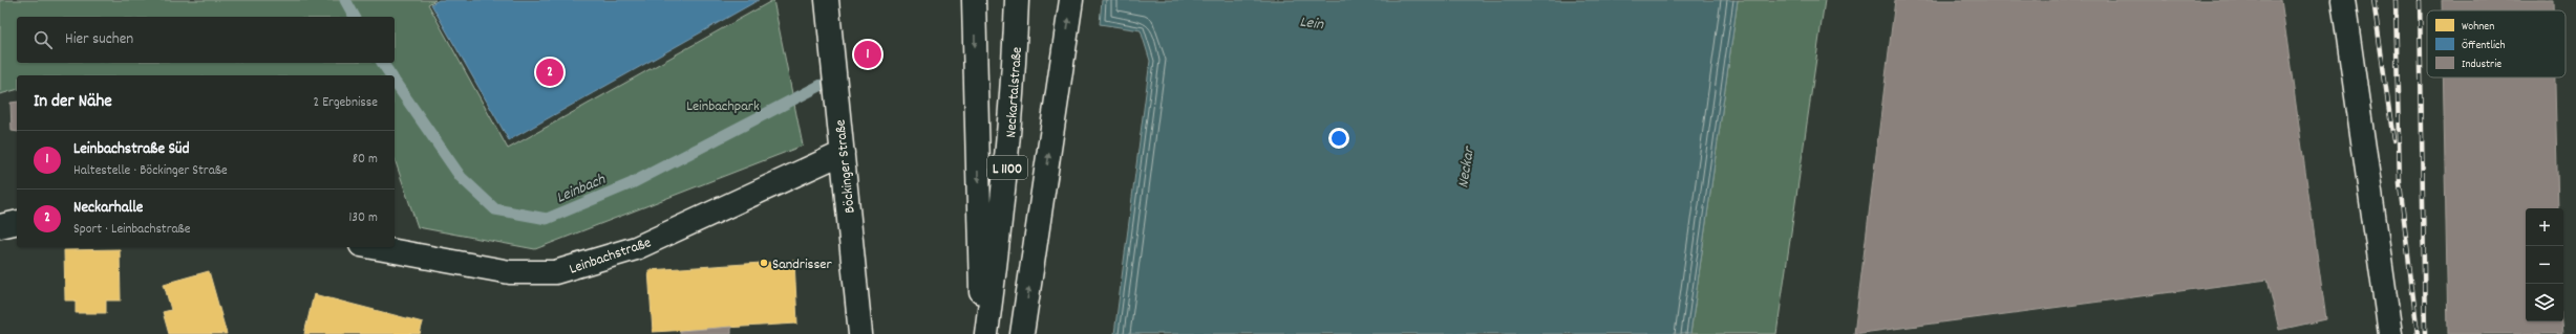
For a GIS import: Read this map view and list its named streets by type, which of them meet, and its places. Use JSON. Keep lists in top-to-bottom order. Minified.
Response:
{"streets":{"main road":["Neckartalstraße","Böckinger Straße","L 1100","Leinbachstraße"]},"crossings":[["Böckinger Straße","Leinbachstraße"]],"water":["Lein","Neckar","Leinbach"],"parks":["Leinbachpark"],"places":["Sandrisser"],"legend":["Wohnen","Öffentlich","Industrie"],"page":{"search":"Hier suchen","pins":["1","2"],"heading":["In der Nähe","2 Ergebnisse"],"list":[{"mark":"1","name":"Leinbachstraße Süd","note":"Haltestelle · Böckinger Straße","value":"80 m"},{"mark":"2","name":"Neckarhalle","note":"Sport · Leinbachstraße","value":"130 m"}],"map_buttons":["+","−"]}}
